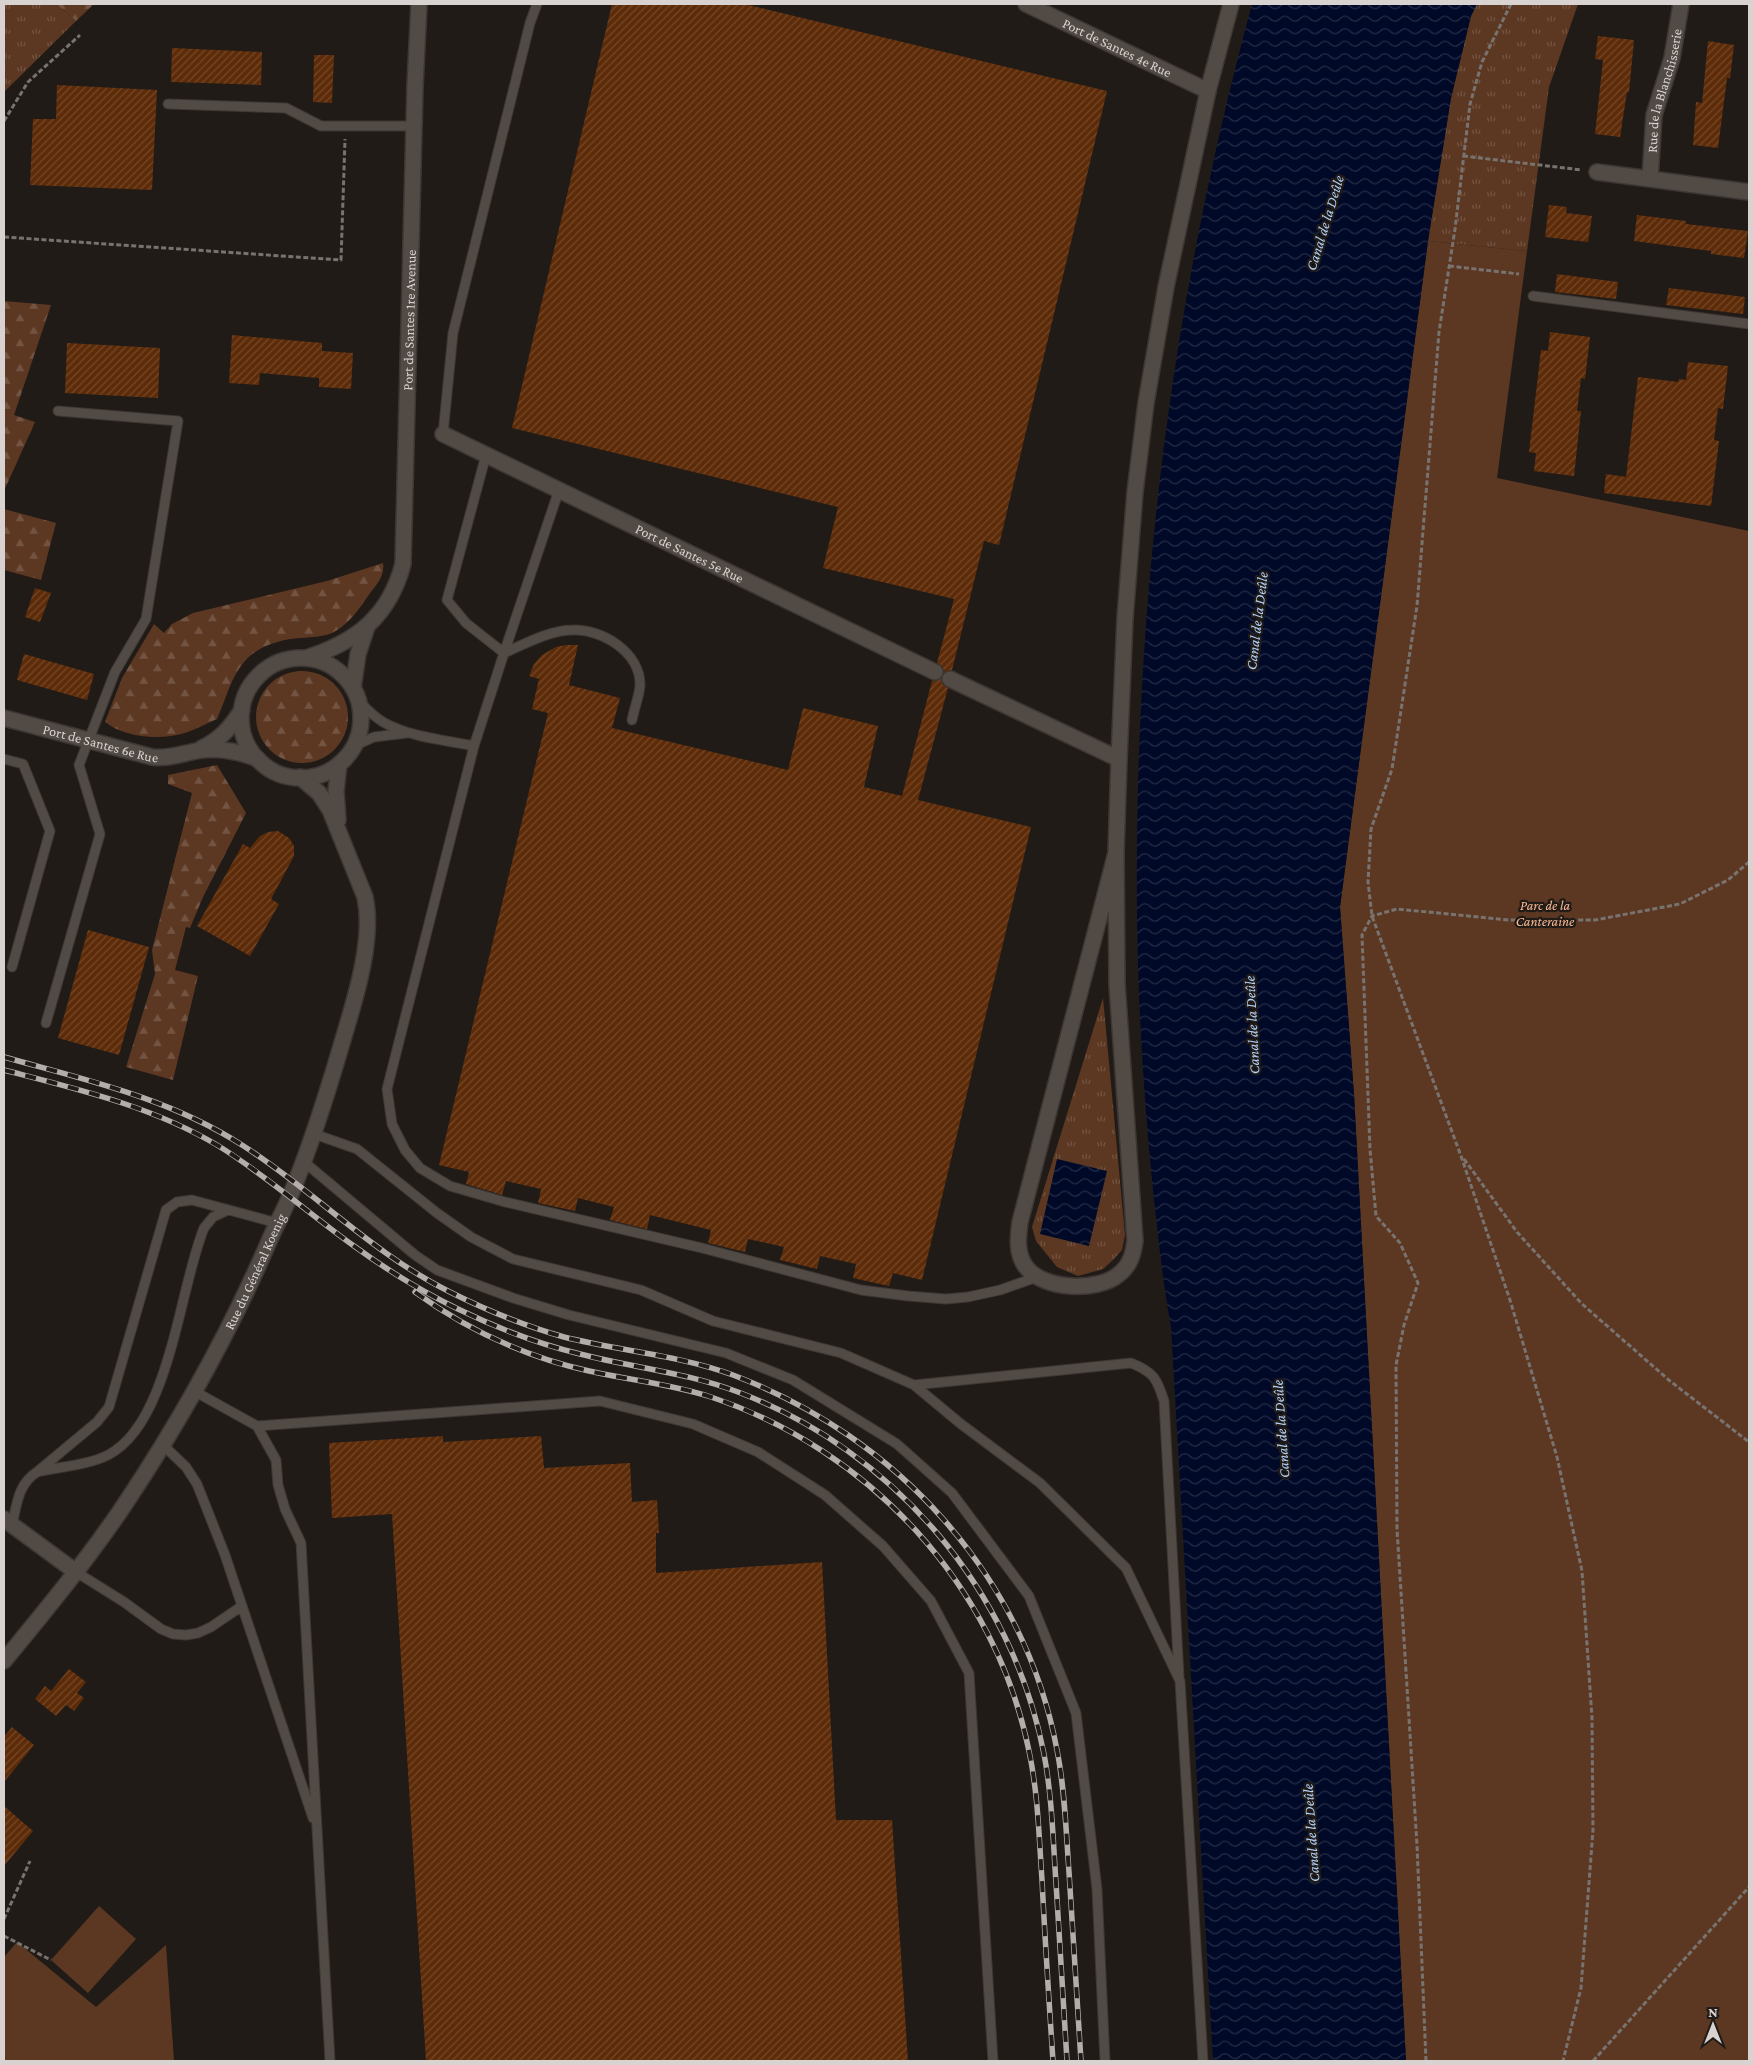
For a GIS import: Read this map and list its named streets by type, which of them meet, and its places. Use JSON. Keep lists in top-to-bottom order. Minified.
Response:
{"streets":{"street":["Port de Santes 4e Rue","Rue de la Blanchisserie","Port de Santes 1re Avenue","Port de Santes 5e Rue","Port de Santes 6e Rue","Rue du Général Koenig"]},"crossings":[["Port de Santes 1re Avenue","Port de Santes 6e Rue"],["Port de Santes 1re Avenue","Rue du Général Koenig"],["Port de Santes 6e Rue","Rue du Général Koenig"]],"water":["Canal de la Deûle"],"parks":["Parc de la Canteraine"],"north":"top"}
